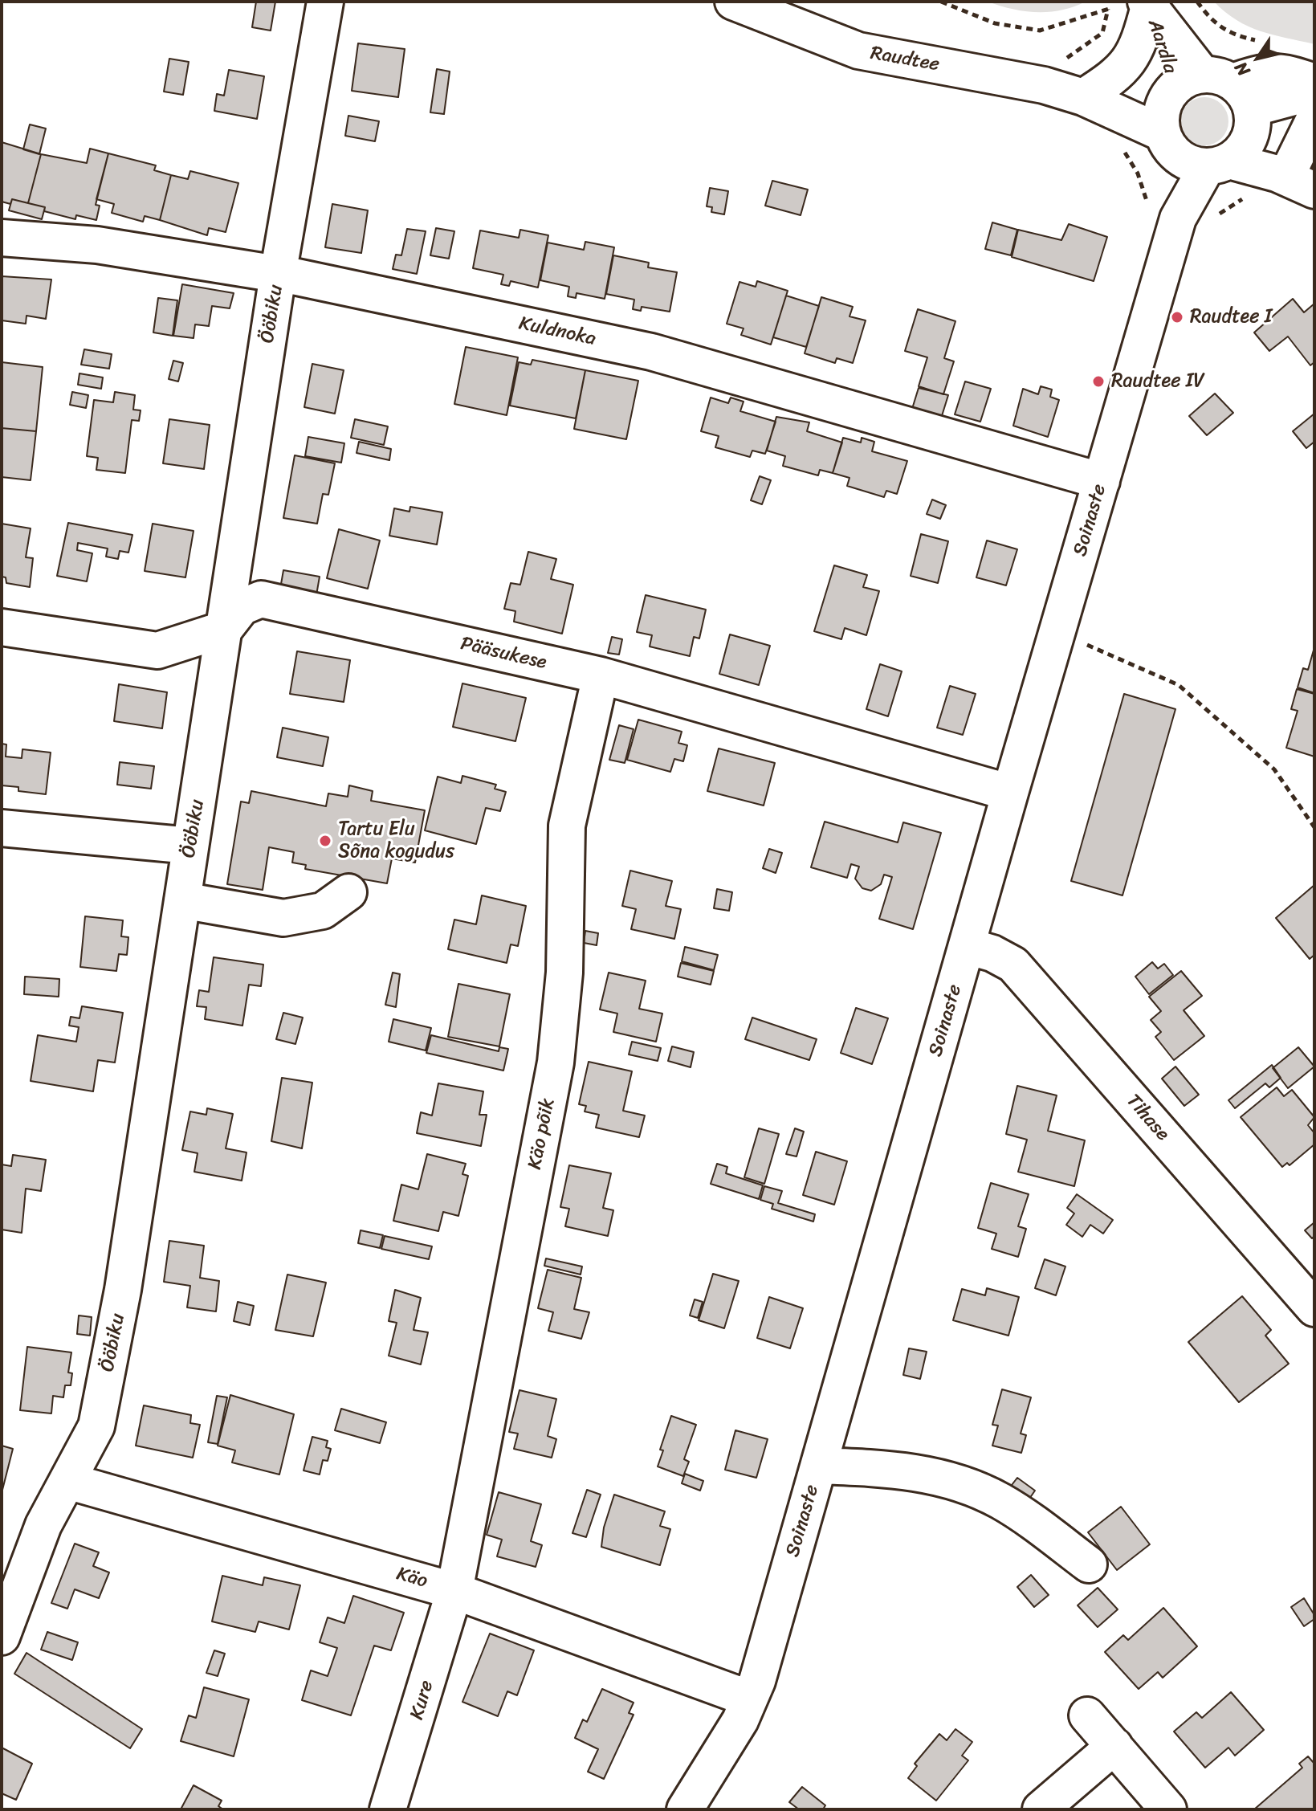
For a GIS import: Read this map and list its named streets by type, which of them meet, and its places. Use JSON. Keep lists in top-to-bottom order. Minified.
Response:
{"streets":{"street":["Aardla","Raudtee","Ööbiku","Kuldnoka","Soinaste","Pääsukese","Tihase","Käo põik","Käo","Kure"]},"crossings":[["Aardla","Raudtee"],["Aardla","Soinaste"],["Raudtee","Soinaste"],["Ööbiku","Kuldnoka"],["Ööbiku","Pääsukese"],["Ööbiku","Käo"],["Kuldnoka","Soinaste"],["Soinaste","Pääsukese"],["Soinaste","Tihase"],["Soinaste","Käo"],["Pääsukese","Käo põik"],["Käo põik","Käo"],["Käo põik","Kure"],["Käo","Kure"]],"places":["Raudtee I","Raudtee IV","Tartu Elu Sõna kogudus"],"north":"bottom left"}
